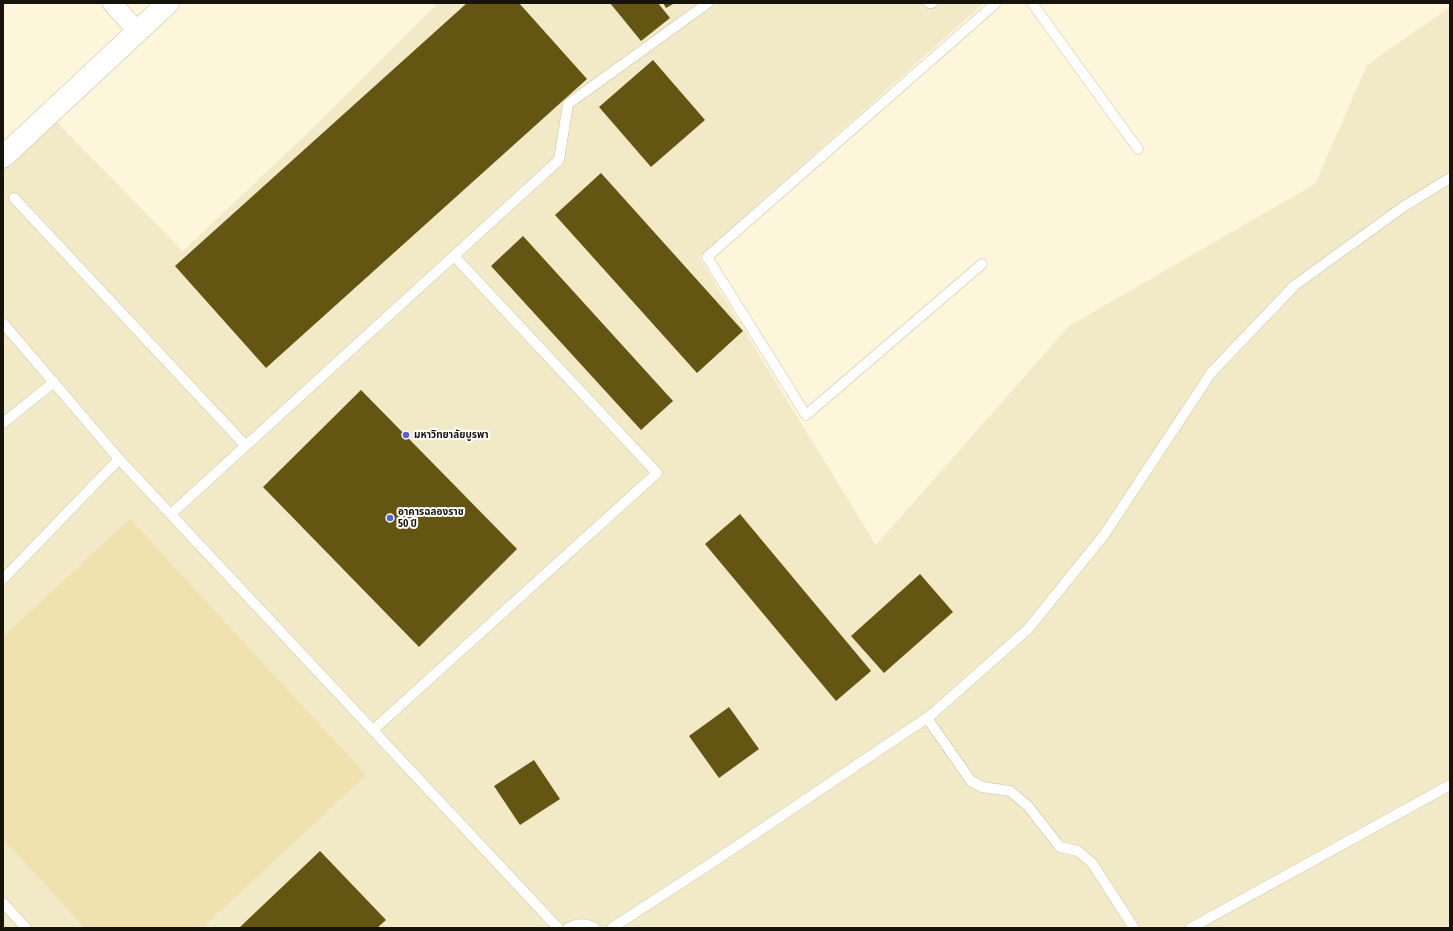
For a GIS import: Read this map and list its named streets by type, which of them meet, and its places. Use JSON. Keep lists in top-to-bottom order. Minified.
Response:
{"places":["มหาวิทยาลัยบูรพา","อาคารฉลองราช 50 ปี"]}
